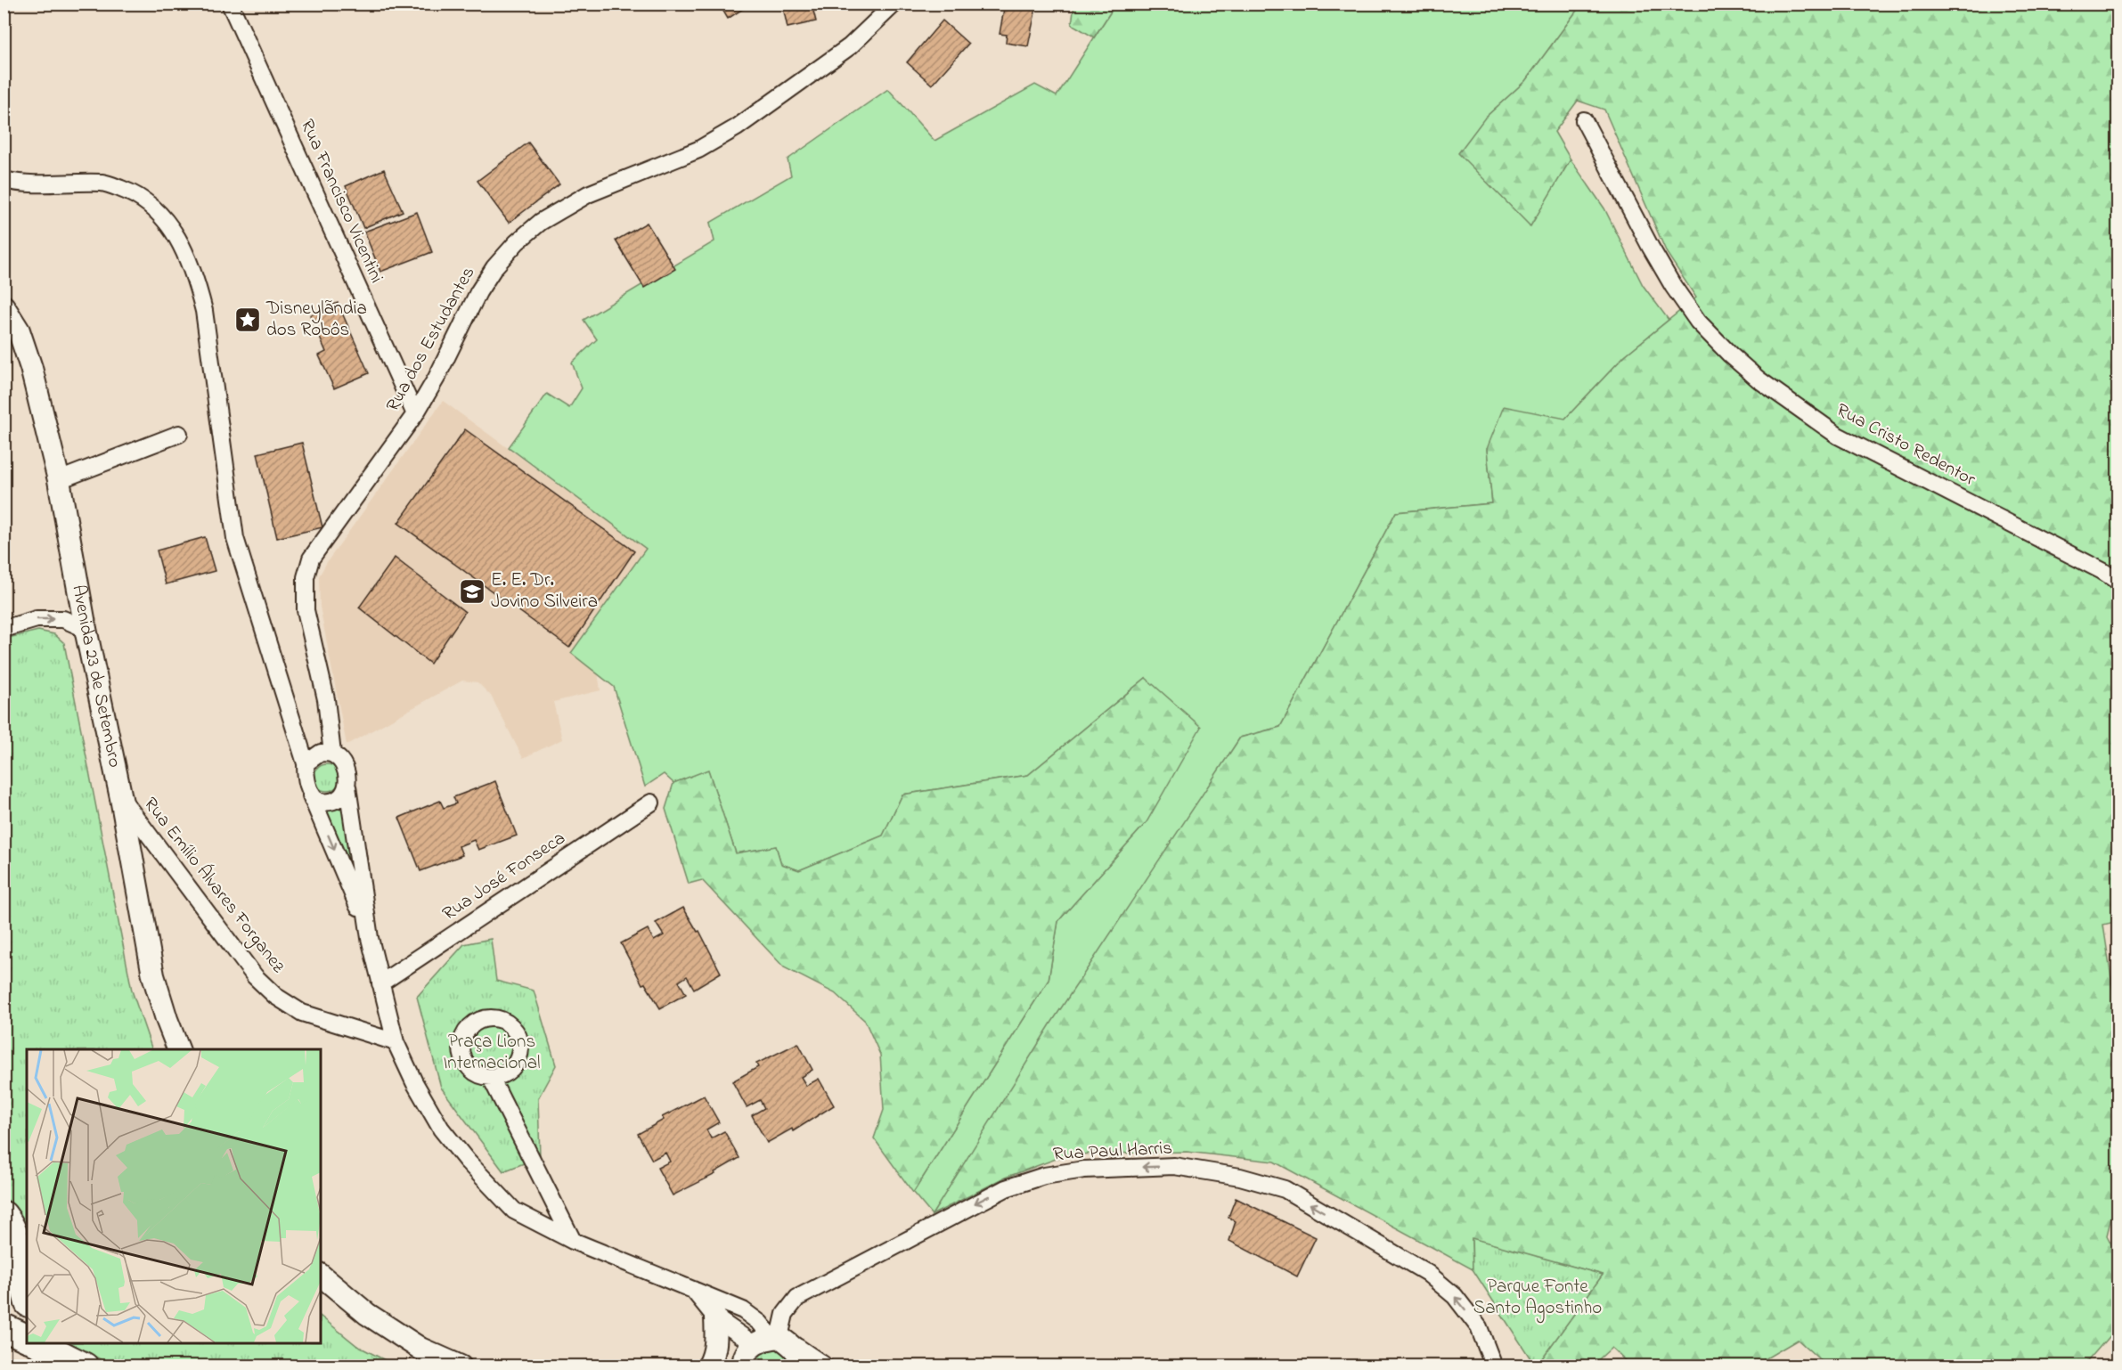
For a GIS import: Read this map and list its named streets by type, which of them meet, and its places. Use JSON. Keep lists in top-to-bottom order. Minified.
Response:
{"streets":{"street":["Rua Francisco Vicentini","Rua dos Estudantes","Rua Cristo Redentor","Avenida 23 de Setembro","Rua José Fonseca","Rua Emílio Álvares Forganez","Rua Paul Harris"]},"crossings":[["Rua Francisco Vicentini","Rua dos Estudantes"],["Avenida 23 de Setembro","Rua Emílio Álvares Forganez"]],"one_way":["Rua Paul Harris"],"parks":["Praça Lions Internacional","Parque Fonte Santo Agostinho"],"places":{"place":["Disneylãndia dos Robôs"],"school or university":["E. E. Dr. Jovino Silveira"]}}
